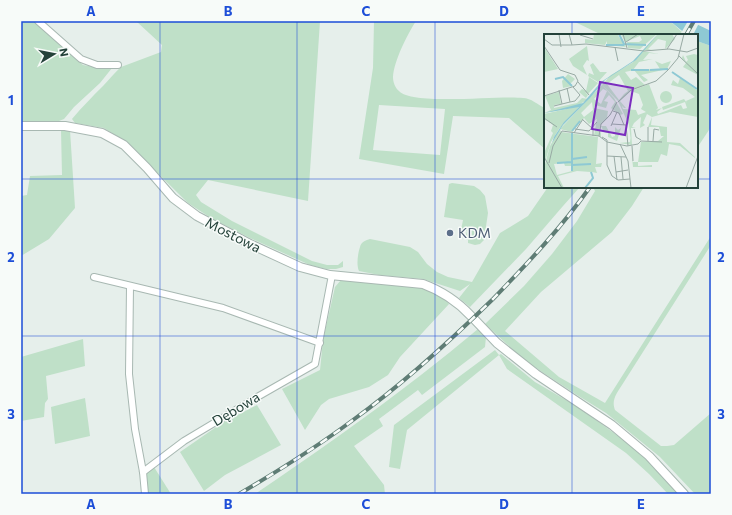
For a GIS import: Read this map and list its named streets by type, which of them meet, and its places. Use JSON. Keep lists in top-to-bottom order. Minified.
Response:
{"streets":{"street":["Mostowa","Dębowa"]},"crossings":[["Mostowa","Dębowa"]],"places":["KDM"],"north":"right","grid":{"columns":["A","B","C","D","E"],"rows":["1","2","3"]}}
